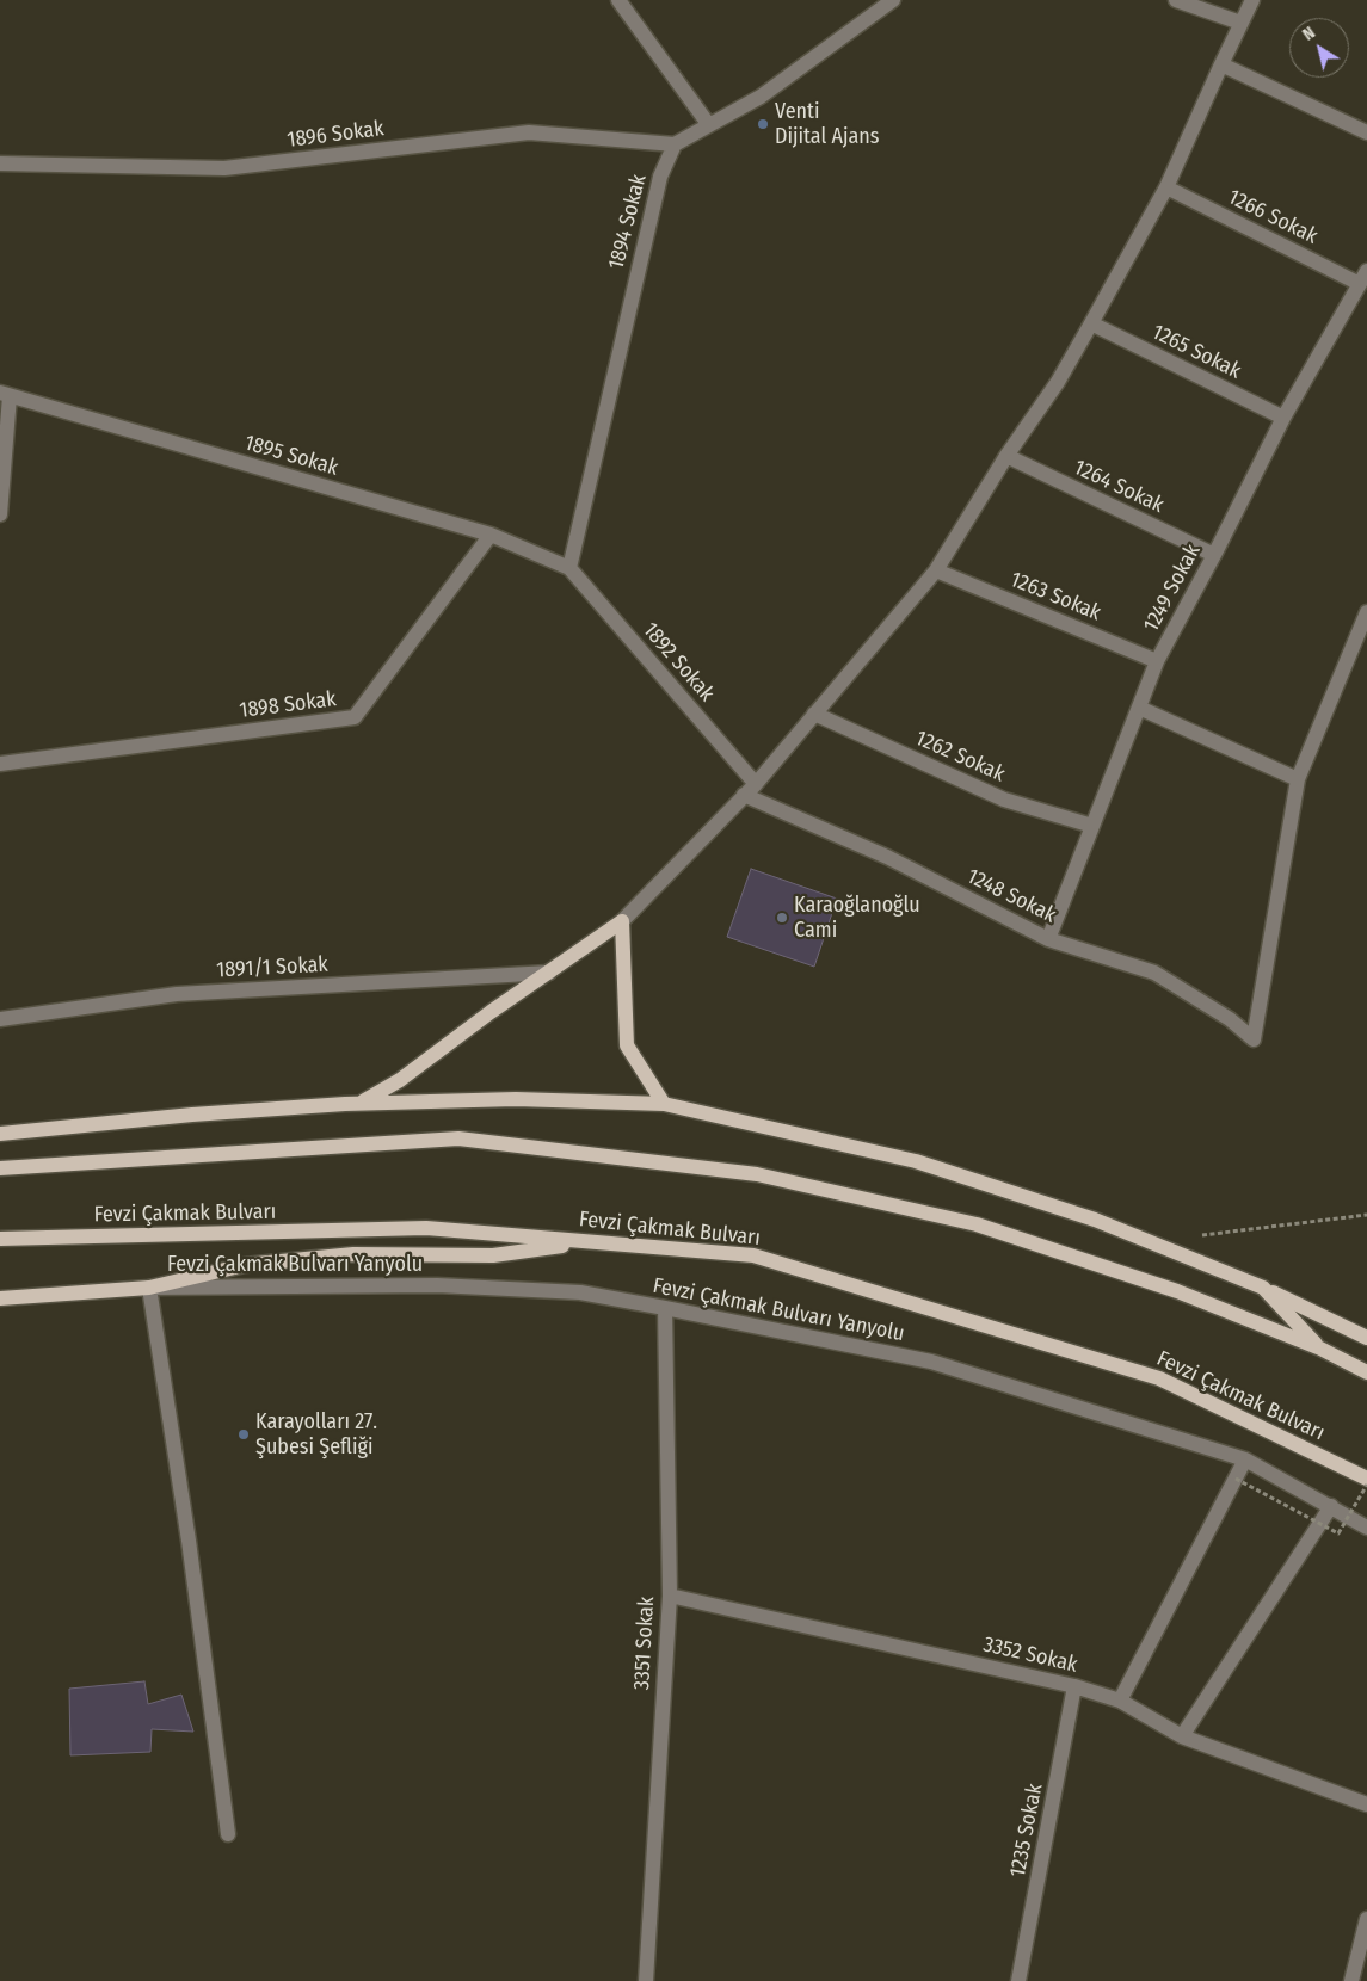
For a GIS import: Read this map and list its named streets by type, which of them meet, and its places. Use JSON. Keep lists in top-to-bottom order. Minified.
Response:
{"streets":{"main road":["Fevzi Çakmak Bulvarı"],"street":["1896 Sokak","1266 Sokak","1894 Sokak","1265 Sokak","1895 Sokak","1264 Sokak","1249 Sokak","1263 Sokak","1892 Sokak","1898 Sokak","1262 Sokak","1248 Sokak","1891/1 Sokak","Fevzi Çakmak Bulvarı Yanyolu","3351 Sokak","3352 Sokak","1235 Sokak"]},"crossings":[["1896 Sokak","1894 Sokak"],["1266 Sokak","1249 Sokak"],["1894 Sokak","1895 Sokak"],["1894 Sokak","1892 Sokak"],["1265 Sokak","1249 Sokak"],["1895 Sokak","1892 Sokak"],["1895 Sokak","1898 Sokak"],["1264 Sokak","1249 Sokak"],["1249 Sokak","1263 Sokak"],["1249 Sokak","1262 Sokak"],["1249 Sokak","1248 Sokak"],["Fevzi Çakmak Bulvarı Yanyolu","3351 Sokak"],["3351 Sokak","3352 Sokak"],["3352 Sokak","1235 Sokak"]],"places":["Venti Dijital Ajans","Karaoğlanoğlu Cami","Karayolları 27. Şubesi Şefliği"],"north":"top left"}
